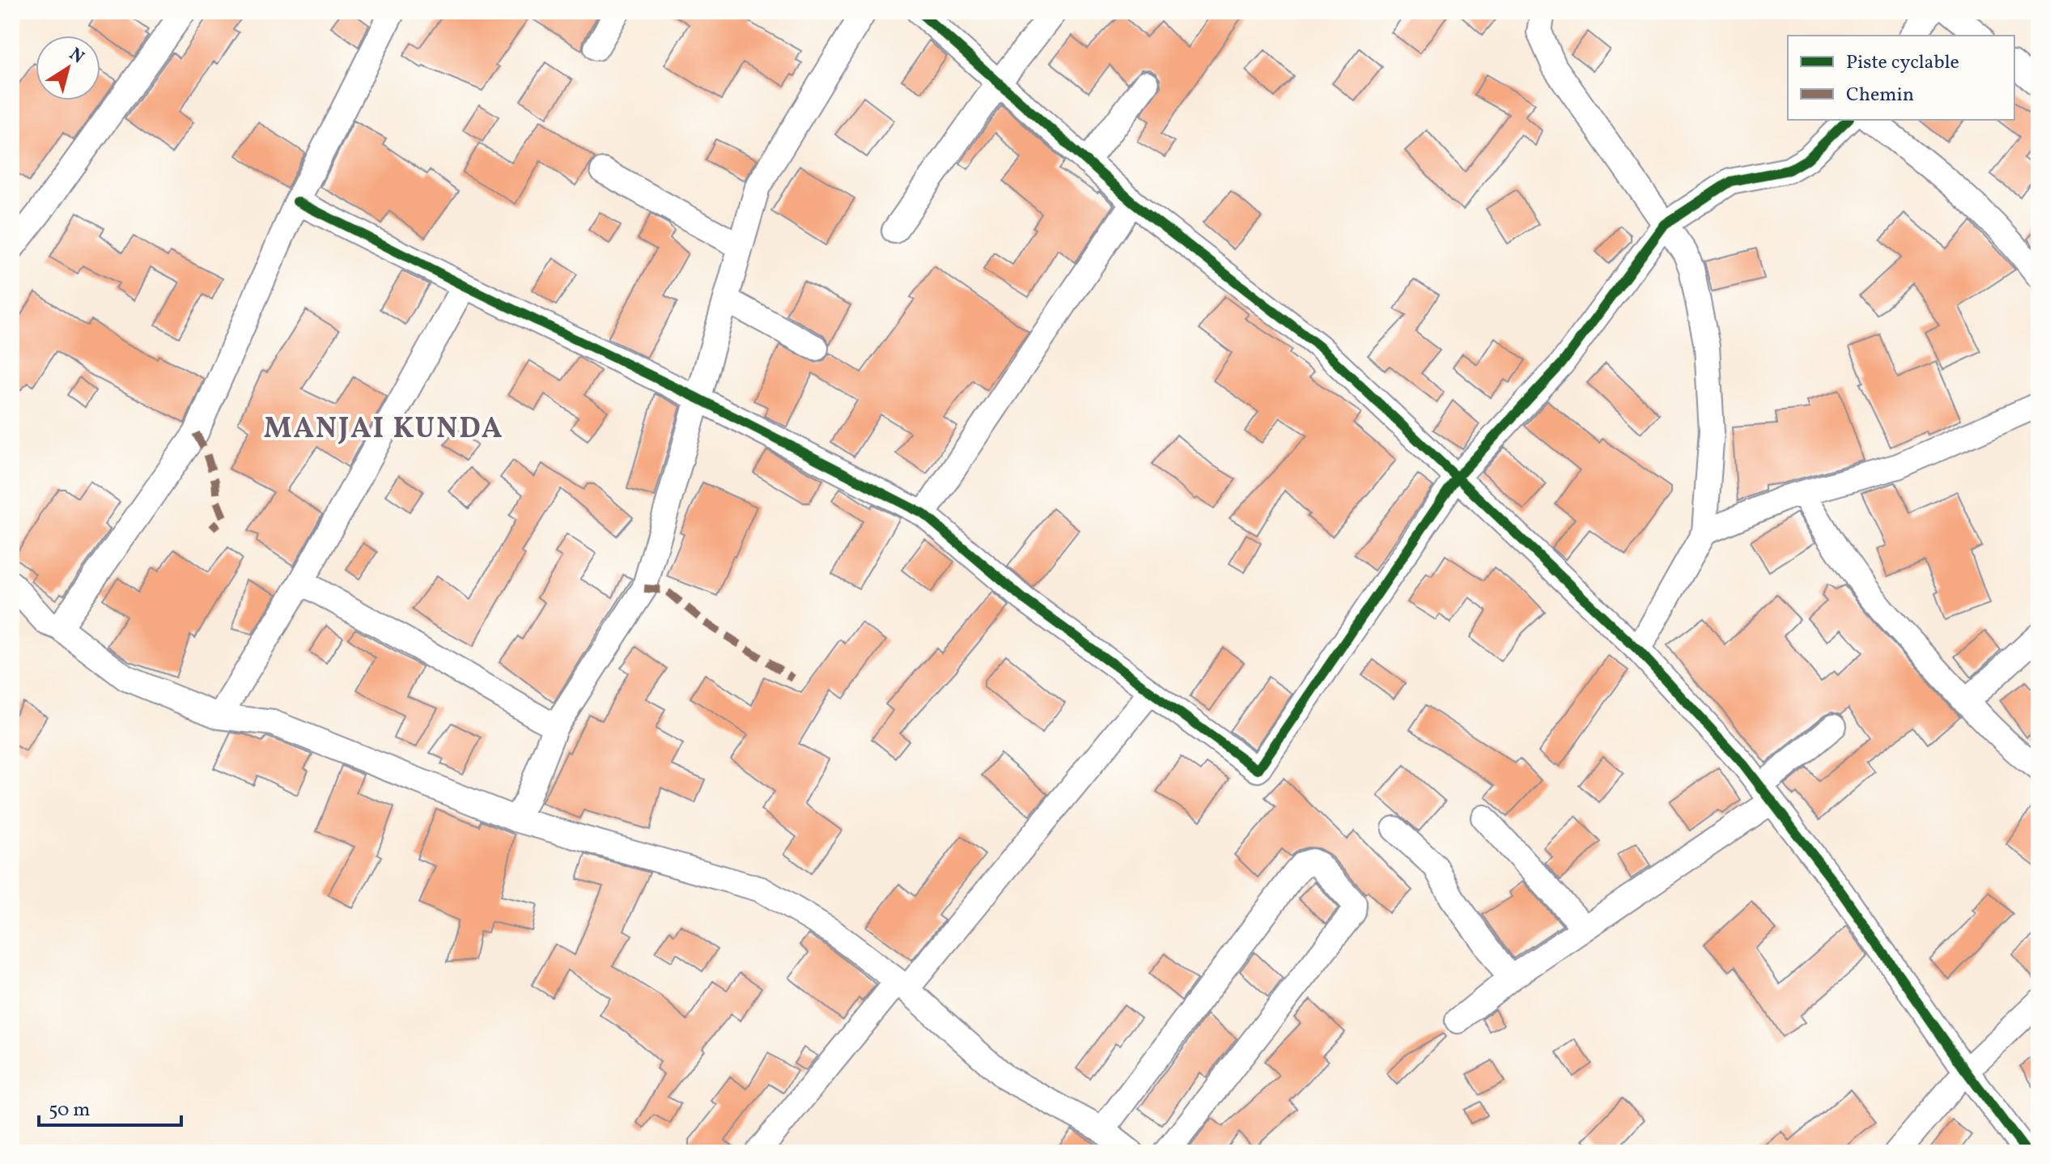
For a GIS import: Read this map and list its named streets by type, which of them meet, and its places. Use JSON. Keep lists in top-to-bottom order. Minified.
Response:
{"districts":["MANJAI KUNDA"],"legend":["Piste cyclable","Chemin"],"scale_bar":"50 m","north":"top right"}
